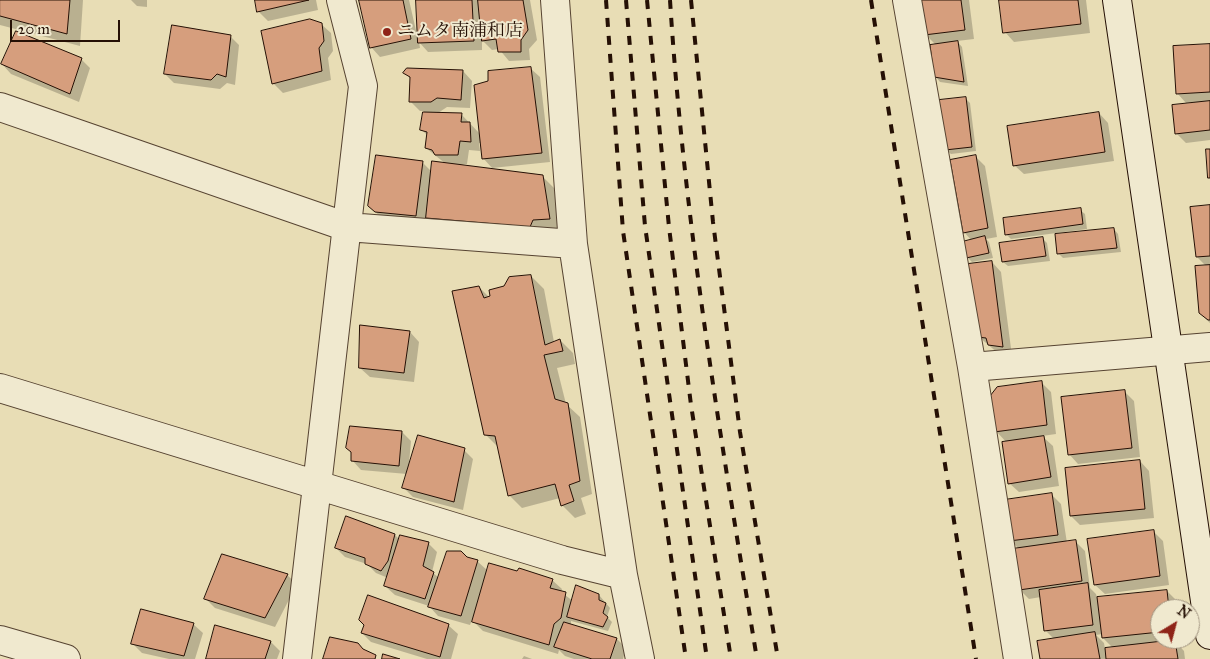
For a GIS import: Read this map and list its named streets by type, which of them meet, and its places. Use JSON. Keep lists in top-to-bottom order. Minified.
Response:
{"places":["ニムタ南浦和店"],"scale_bar":"20 m","north":"top right"}
